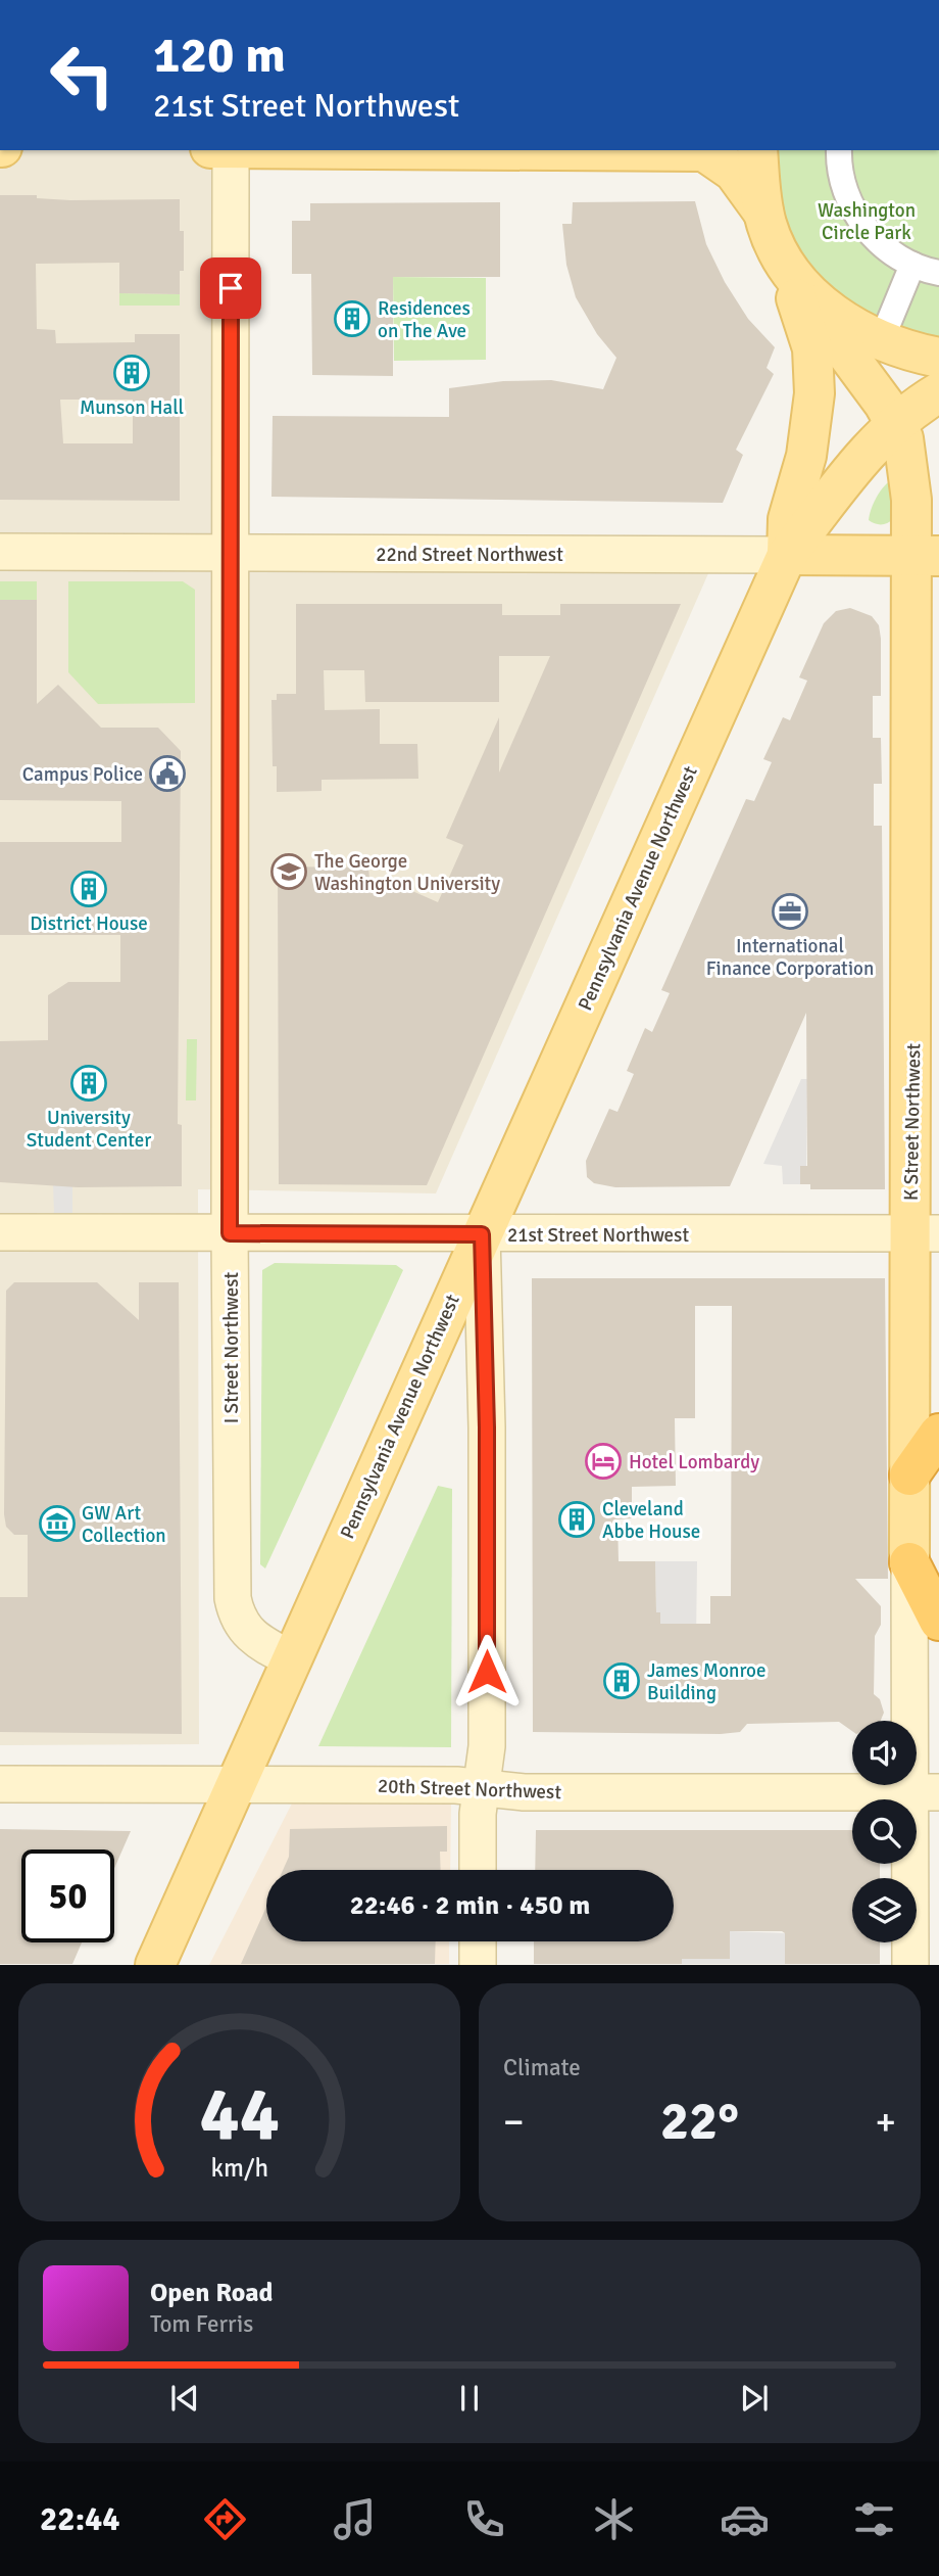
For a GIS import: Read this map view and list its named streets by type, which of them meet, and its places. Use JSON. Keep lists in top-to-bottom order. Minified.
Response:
{"streets":{"main road":["22nd Street Northwest","Pennsylvania Avenue Northwest","K Street Northwest"],"street":["21st Street Northwest","I Street Northwest","20th Street Northwest"]},"crossings":[["22nd Street Northwest","Pennsylvania Avenue Northwest"],["22nd Street Northwest","K Street Northwest"],["22nd Street Northwest","I Street Northwest"],["Pennsylvania Avenue Northwest","K Street Northwest"],["Pennsylvania Avenue Northwest","21st Street Northwest"],["Pennsylvania Avenue Northwest","I Street Northwest"],["Pennsylvania Avenue Northwest","20th Street Northwest"],["K Street Northwest","21st Street Northwest"],["K Street Northwest","20th Street Northwest"],["21st Street Northwest","I Street Northwest"]],"parks":["Washington Circle Park"],"places":{"building":["Residences on The Ave","Munson Hall","District House","University Student Center","Cleveland Abbe House","James Monroe Building"],"public building":["Campus Police"],"school or university":["The George Washington University"],"office":["International Finance Corporation"],"hotel":["Hotel Lombardy"],"museum":["GW Art Collection"]},"page":{"turn":["120 m","21st Street Northwest"],"limit":"50","trip":"22:46 · 2 min · 450 m","tile":"Climate","heat":["−","22°","+"],"song":["Open Road","Tom Ferris"],"tabs":"22:44","gauge":["44","km/h"]}}
